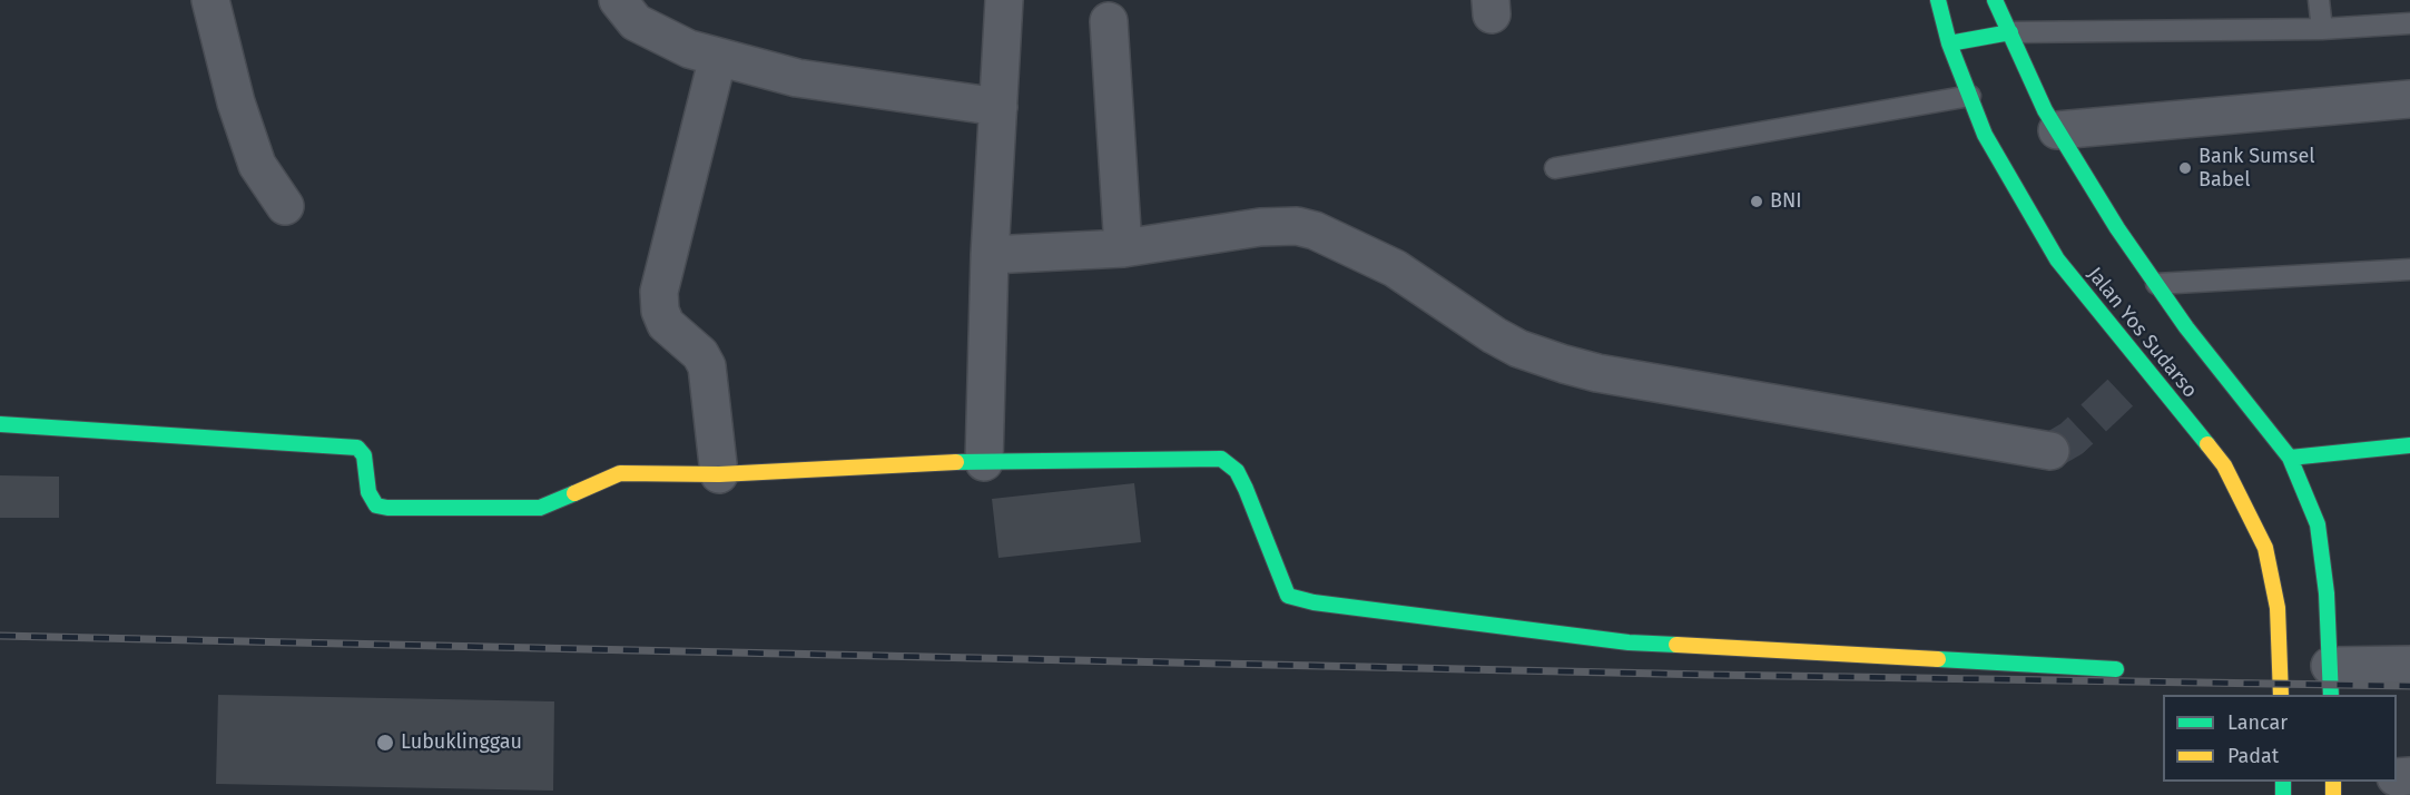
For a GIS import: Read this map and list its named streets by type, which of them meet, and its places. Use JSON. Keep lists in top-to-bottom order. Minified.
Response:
{"streets":{"main road":["Jalan Yos Sudarso"]},"places":["Bank Sumsel Babel","BNI","Lubuklinggau"],"legend":["Lancar","Padat"]}
